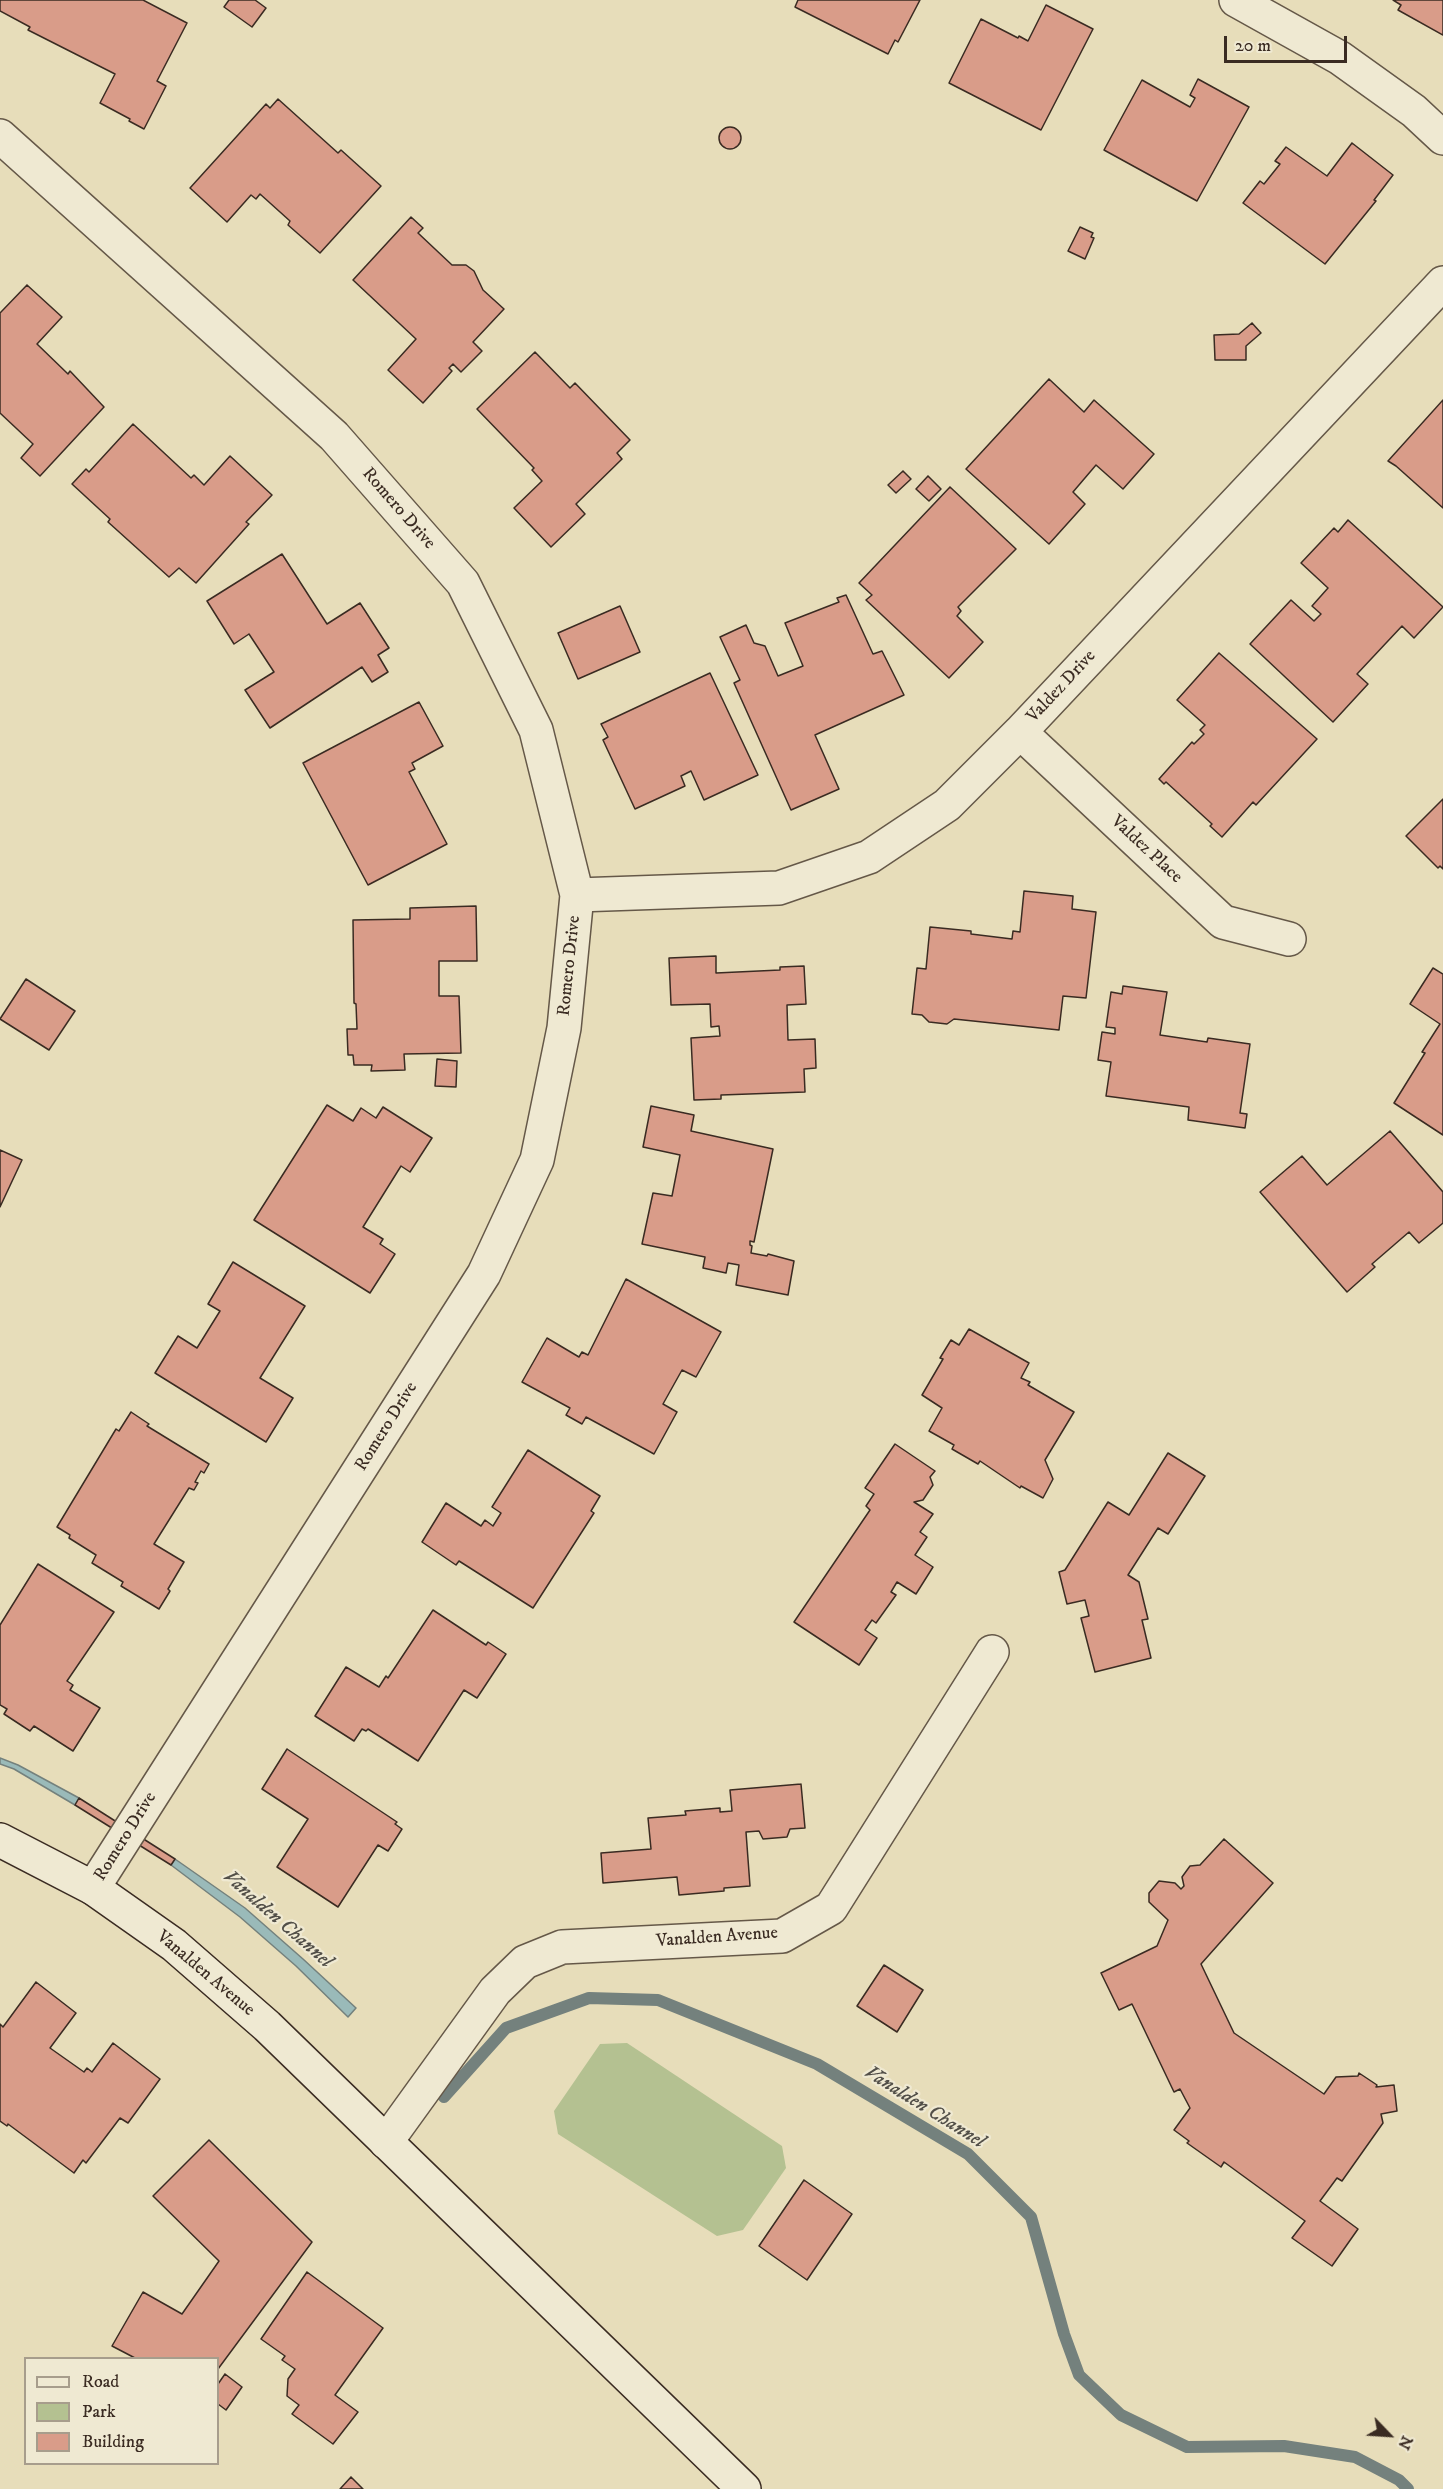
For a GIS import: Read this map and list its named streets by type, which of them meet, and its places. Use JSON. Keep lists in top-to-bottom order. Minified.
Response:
{"streets":{"street":["Romero Drive","Valdez Drive","Valdez Place","Vanalden Avenue"]},"crossings":[["Romero Drive","Valdez Drive"],["Romero Drive","Vanalden Avenue"],["Valdez Drive","Valdez Place"]],"water":["Vanalden Channel"],"legend":["Road","Park","Building"],"scale_bar":"20 m","north":"bottom right"}
